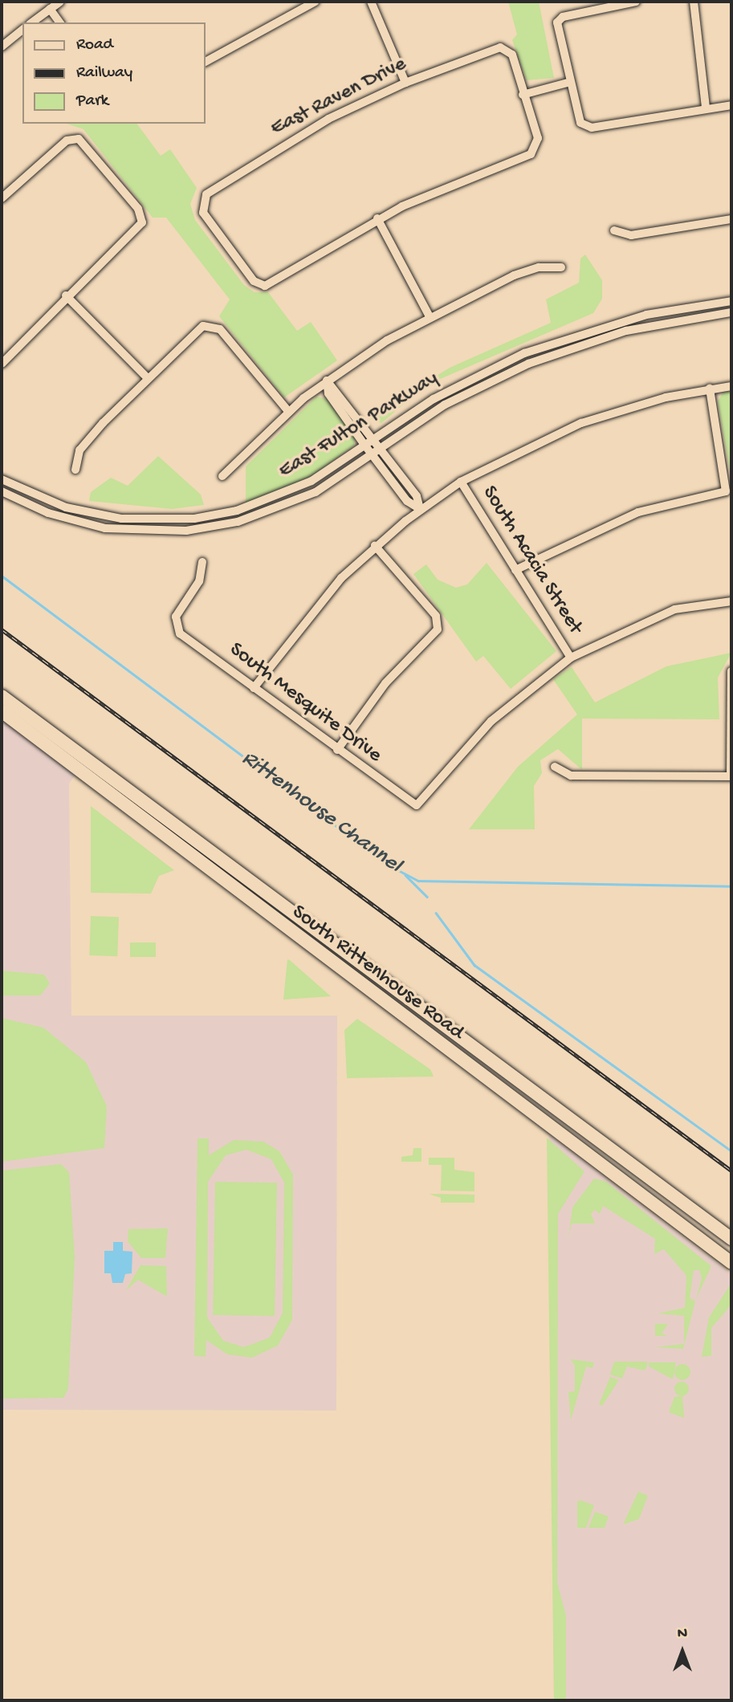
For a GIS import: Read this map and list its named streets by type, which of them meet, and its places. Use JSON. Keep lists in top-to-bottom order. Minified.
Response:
{"streets":{"main road":["South Rittenhouse Road"],"street":["East Raven Drive","East Fulton Parkway","South Acacia Street","South Mesquite Drive"]},"crossings":[["South Acacia Street","South Mesquite Drive"]],"water":["Rittenhouse Channel"],"legend":["Road","Railway","Park"],"north":"top"}
